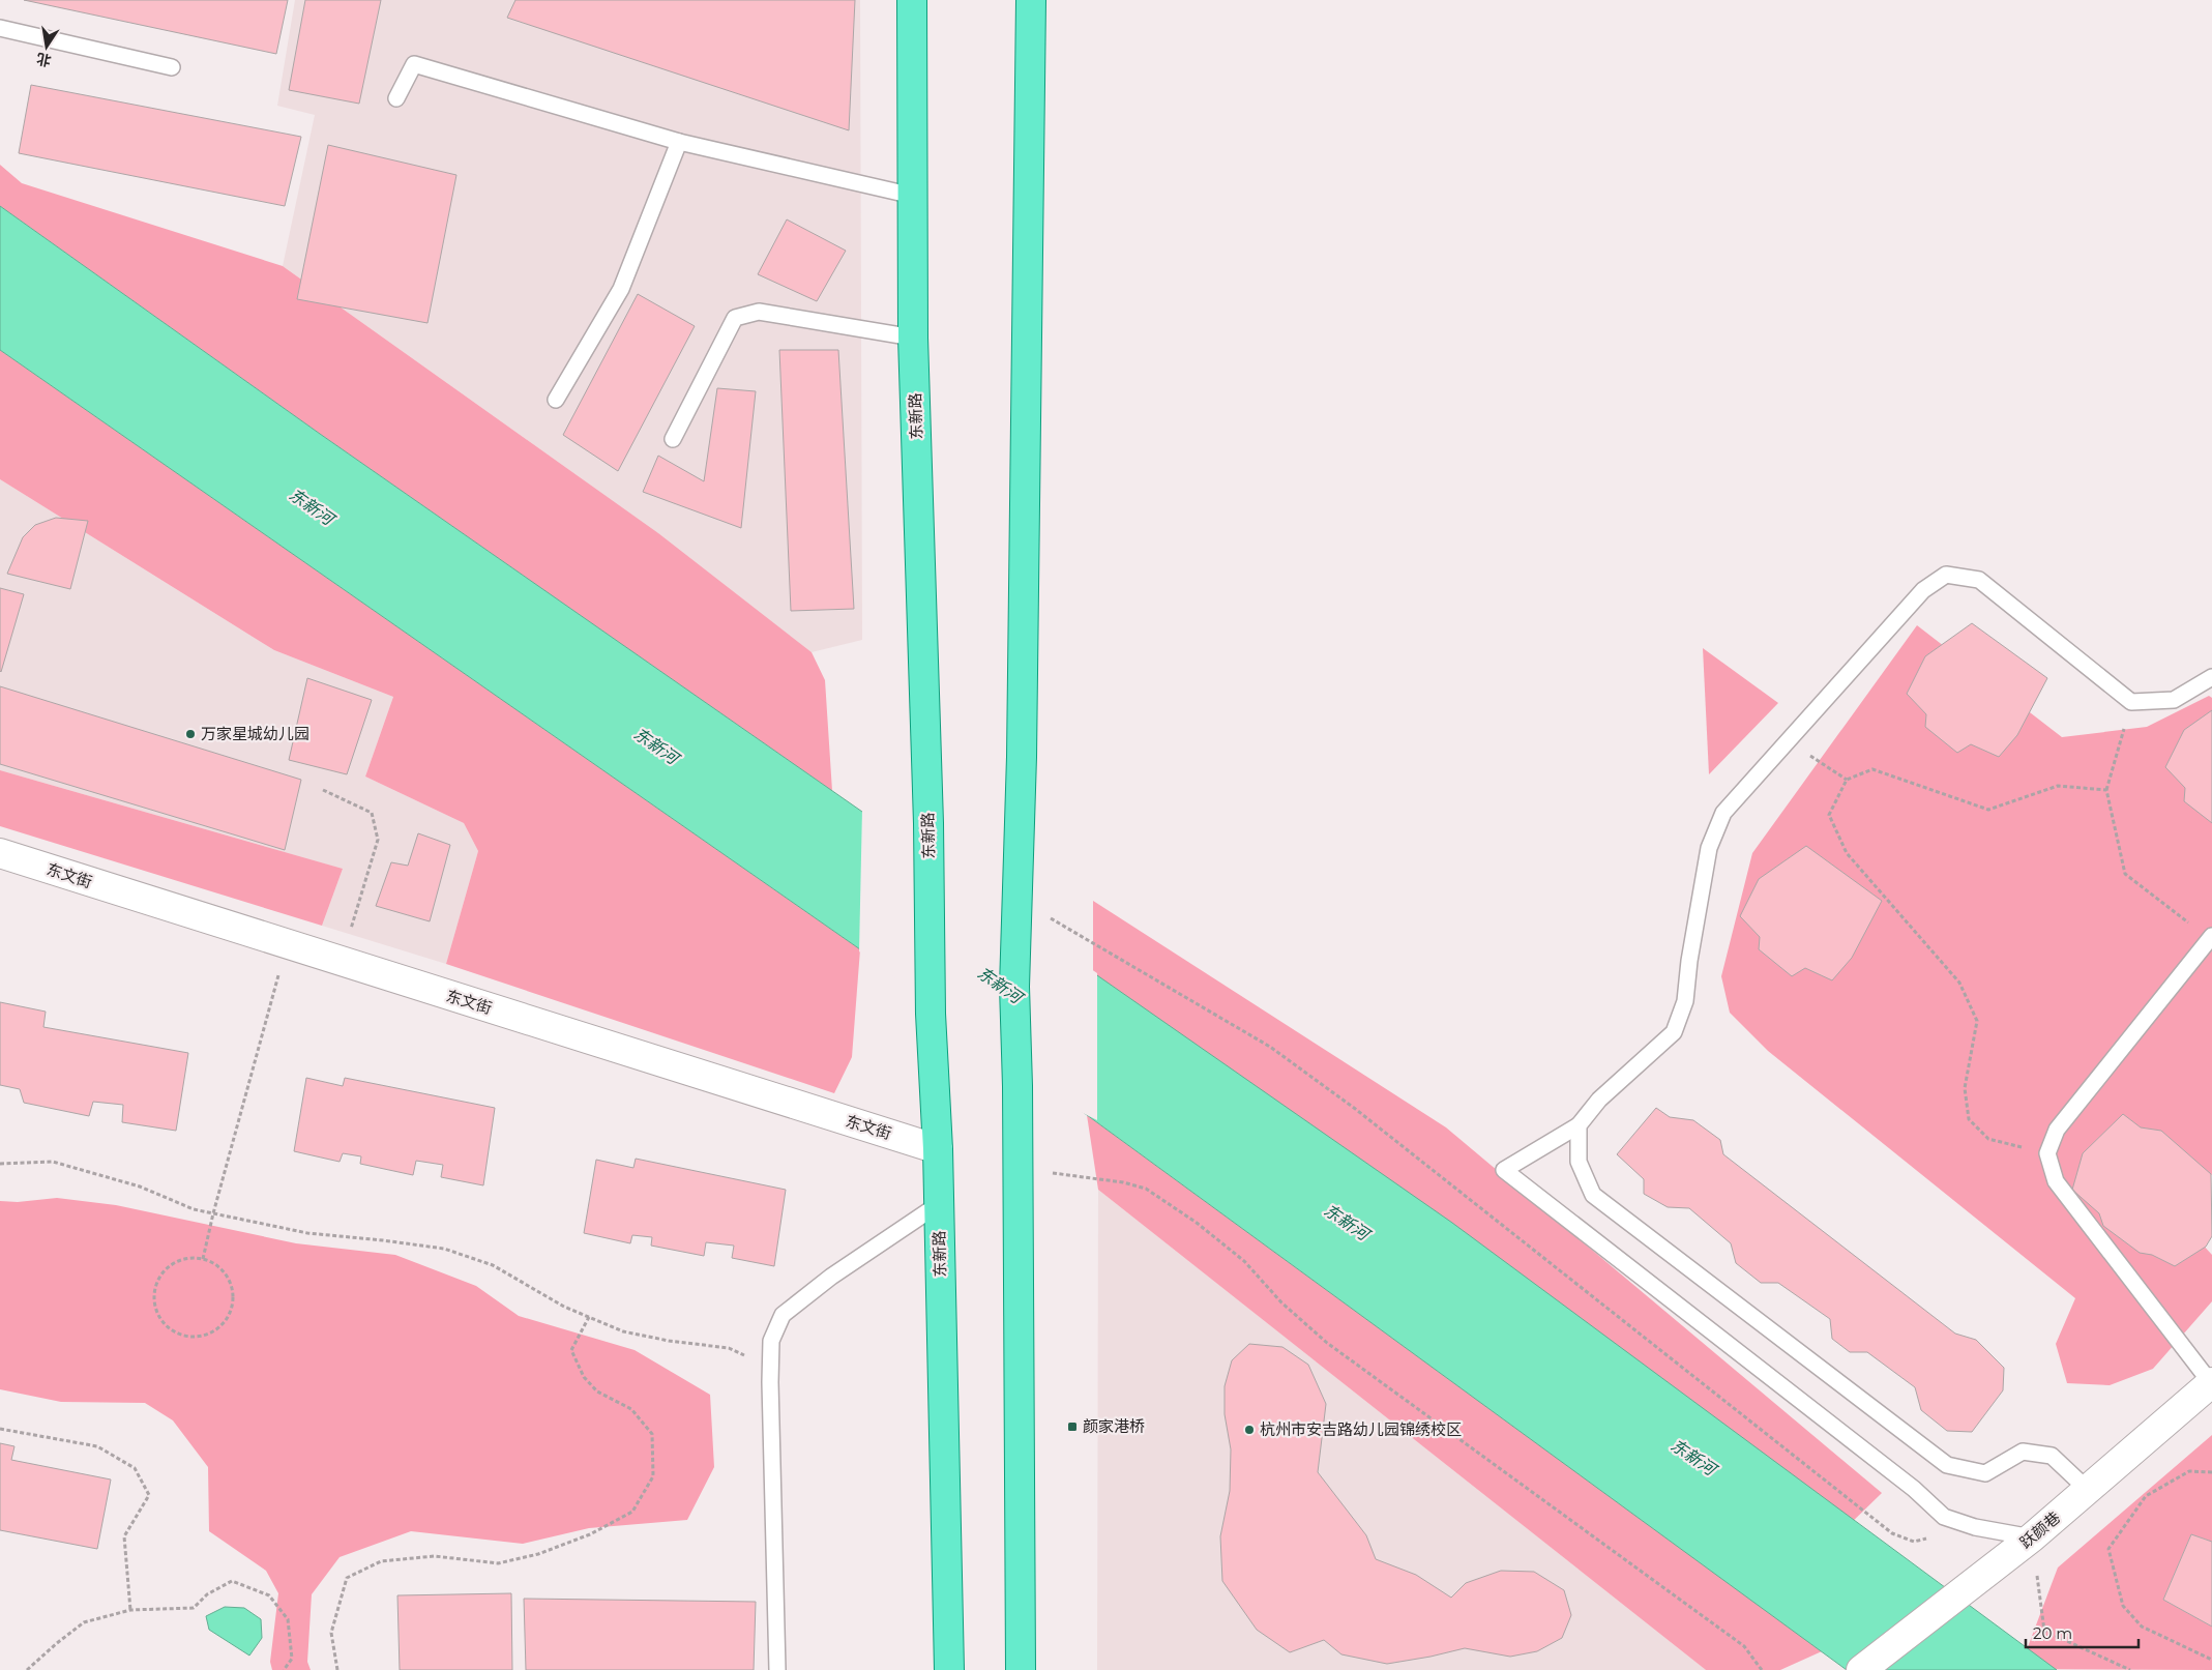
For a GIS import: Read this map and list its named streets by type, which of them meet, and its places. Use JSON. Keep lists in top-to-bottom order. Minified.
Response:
{"streets":{"main road":["东新路"],"street":["东文街","跃颜巷"]},"crossings":[["东新路","东文街"]],"water":["东新河"],"places":{"other":["万家星城幼儿园","杭州市安吉路幼儿园锦绣校区"],"transit":["颜家港桥"]},"scale_bar":"20 m","north":"bottom"}
